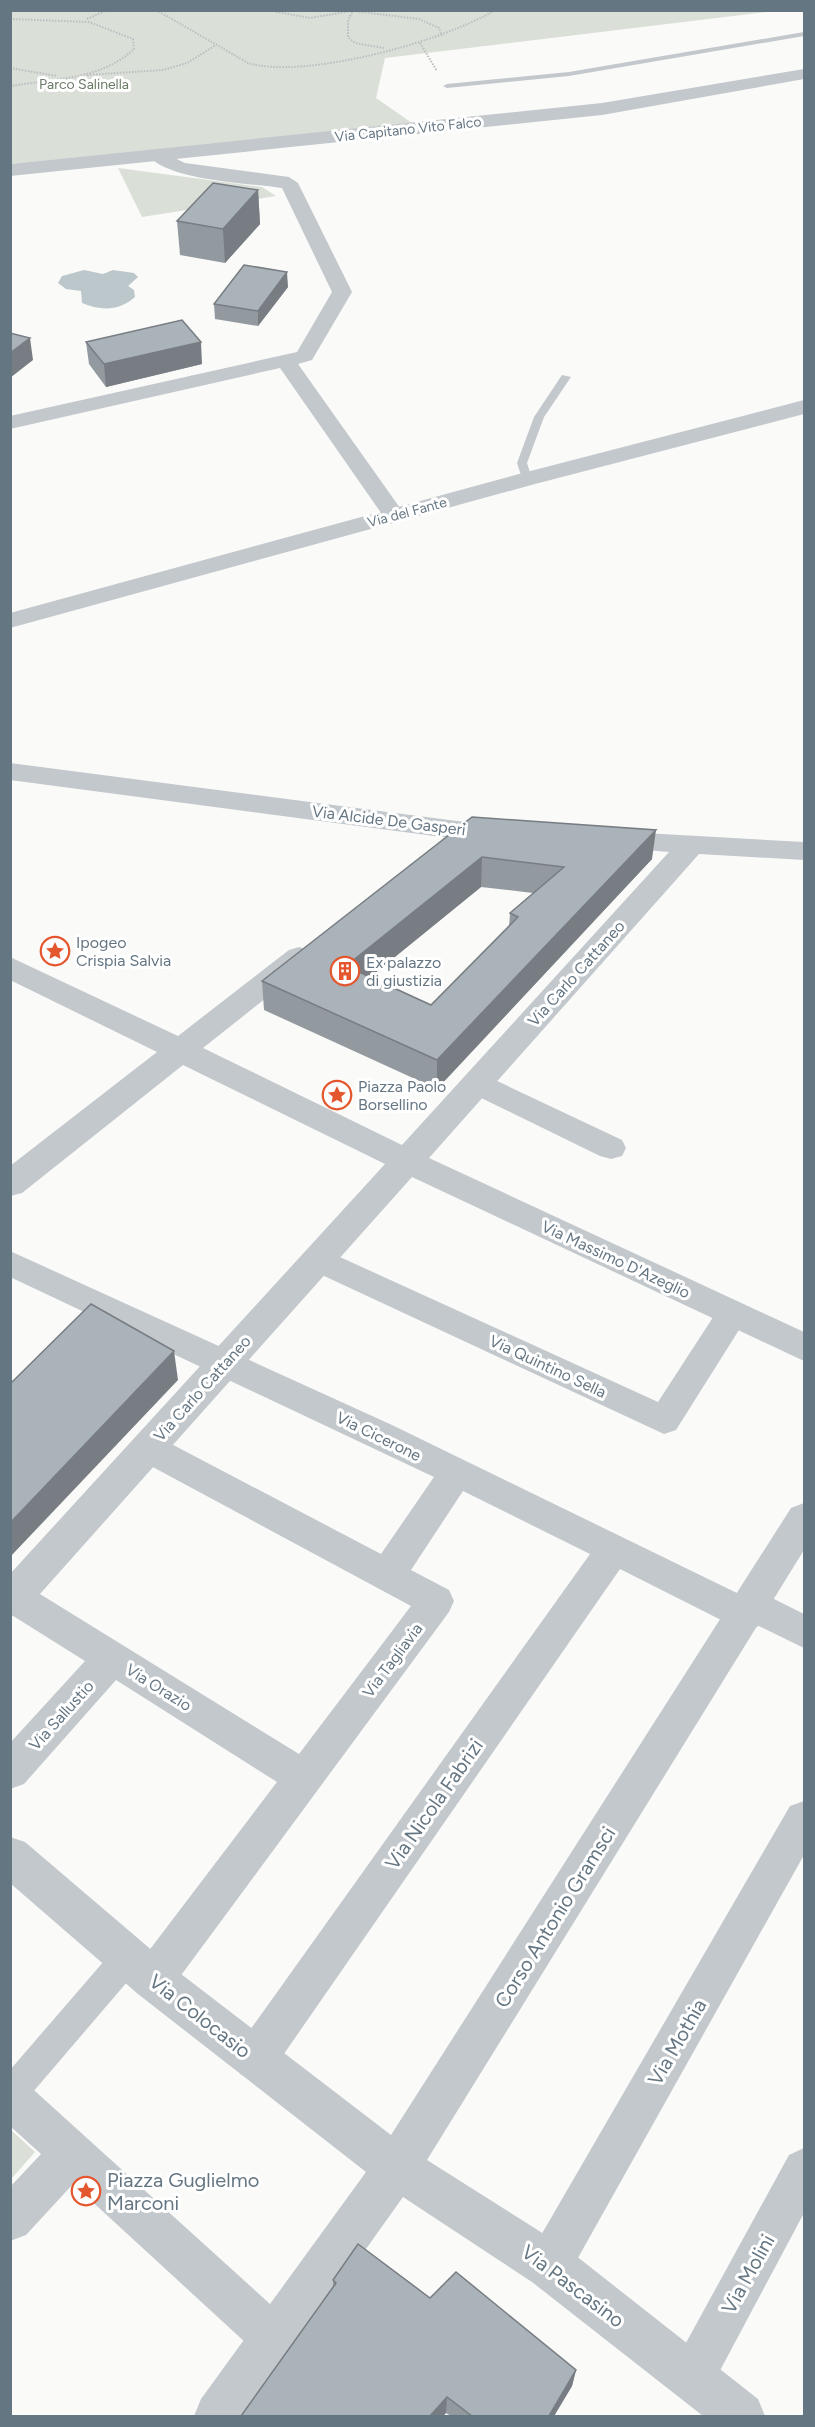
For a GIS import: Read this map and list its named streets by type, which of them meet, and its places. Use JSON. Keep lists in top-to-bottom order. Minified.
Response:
{"streets":{"street":["Via Capitano Vito Falco","Via del Fante","Via Alcide De Gasperi","Via Carlo Cattaneo","Via Massimo D'Azeglio","Via Quintino Sella","Via Cicerone","Via Tagliavia","Via Orazio","Via Sallustio","Via Nicola Fabrizi","Corso Antonio Gramsci","Via Colocasio","Via Mothia","Via Molini","Via Pascasino"]},"crossings":[["Via Carlo Cattaneo","Via Massimo D'Azeglio"],["Via Carlo Cattaneo","Via Quintino Sella"],["Via Carlo Cattaneo","Via Cicerone"],["Via Carlo Cattaneo","Via Tagliavia"],["Via Carlo Cattaneo","Via Orazio"],["Via Massimo D'Azeglio","Via Quintino Sella"],["Via Cicerone","Via Nicola Fabrizi"],["Via Cicerone","Corso Antonio Gramsci"],["Via Tagliavia","Via Orazio"],["Via Tagliavia","Via Colocasio"],["Via Orazio","Via Sallustio"],["Via Nicola Fabrizi","Via Colocasio"],["Corso Antonio Gramsci","Via Colocasio"],["Corso Antonio Gramsci","Via Pascasino"],["Via Colocasio","Via Pascasino"],["Via Mothia","Via Pascasino"],["Via Molini","Via Pascasino"]],"parks":["Parco Salinella"],"places":{"place":["Ipogeo Crispia Salvia","Piazza Paolo Borsellino","Piazza Guglielmo Marconi"],"building":["Ex palazzo di giustizia"]}}
